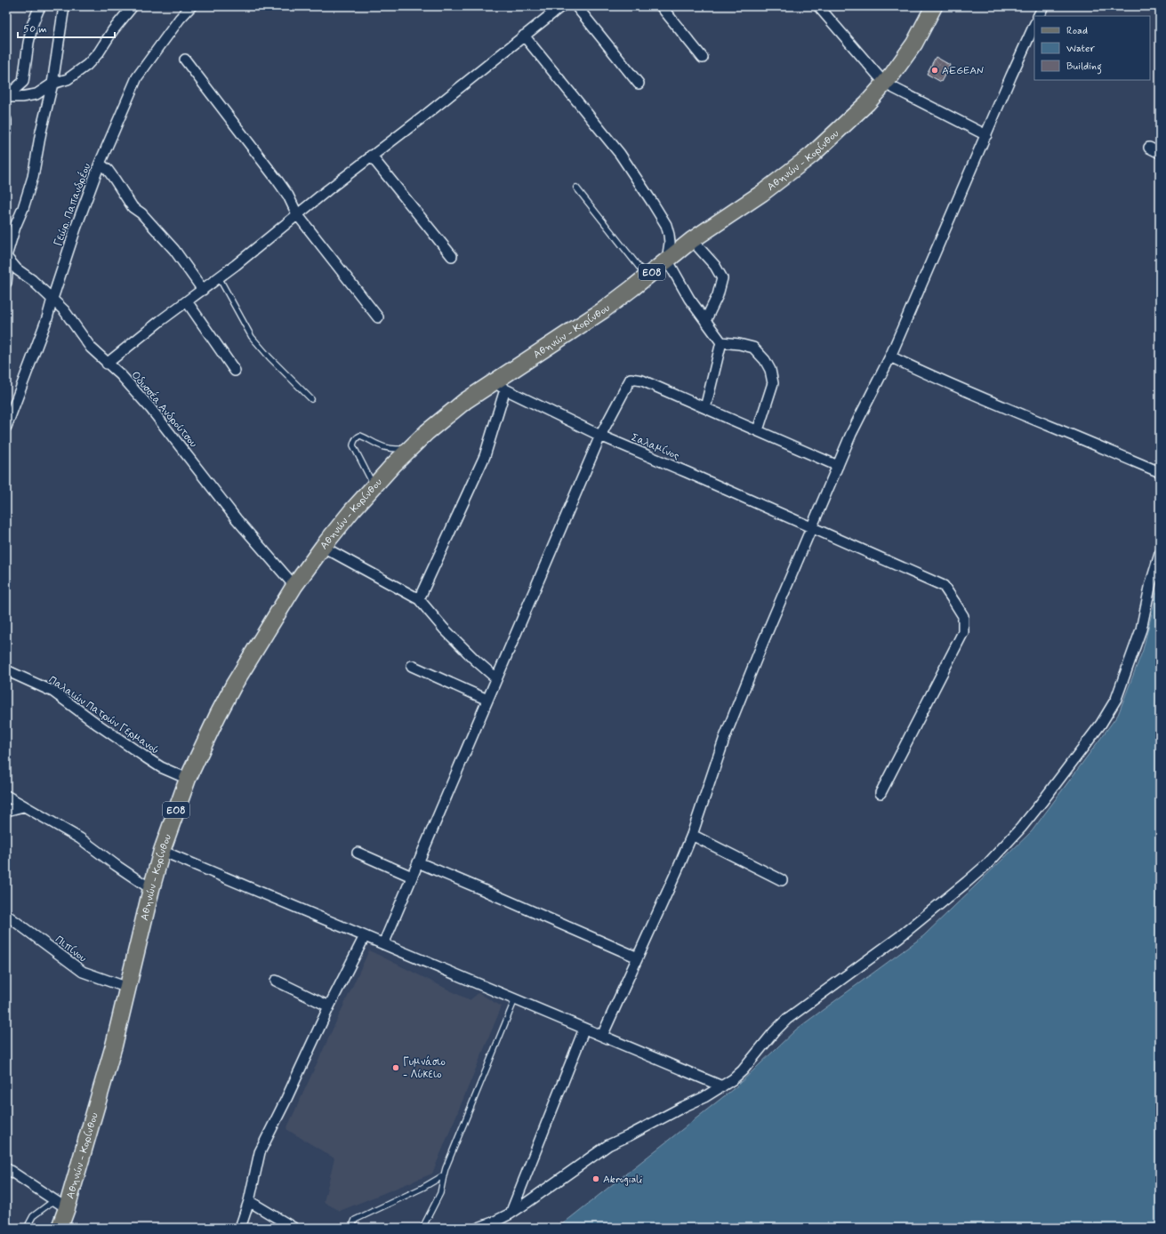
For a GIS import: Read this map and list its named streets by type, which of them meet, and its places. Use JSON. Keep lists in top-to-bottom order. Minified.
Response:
{"streets":{"main road":["Αθηνών - Κορίνθου","ΕΟ8"],"street":["Γεώρ. Παπανδρέου","Οδυσσέα Ανδρούτσου","Σαλαμίνος","Παλαιών Πατρών Γερμανού","Πιπίνου"]},"crossings":[["Αθηνών - Κορίνθου","Οδυσσέα Ανδρούτσου"],["Αθηνών - Κορίνθου","Σαλαμίνος"],["Αθηνών - Κορίνθου","Παλαιών Πατρών Γερμανού"],["Αθηνών - Κορίνθου","Πιπίνου"],["Γεώρ. Παπανδρέου","Οδυσσέα Ανδρούτσου"]],"places":["AEGEAN","Γυμνάσιο - Λύκειο","Akrogiali"],"legend":["Road","Water","Building"],"scale_bar":"50 m"}
